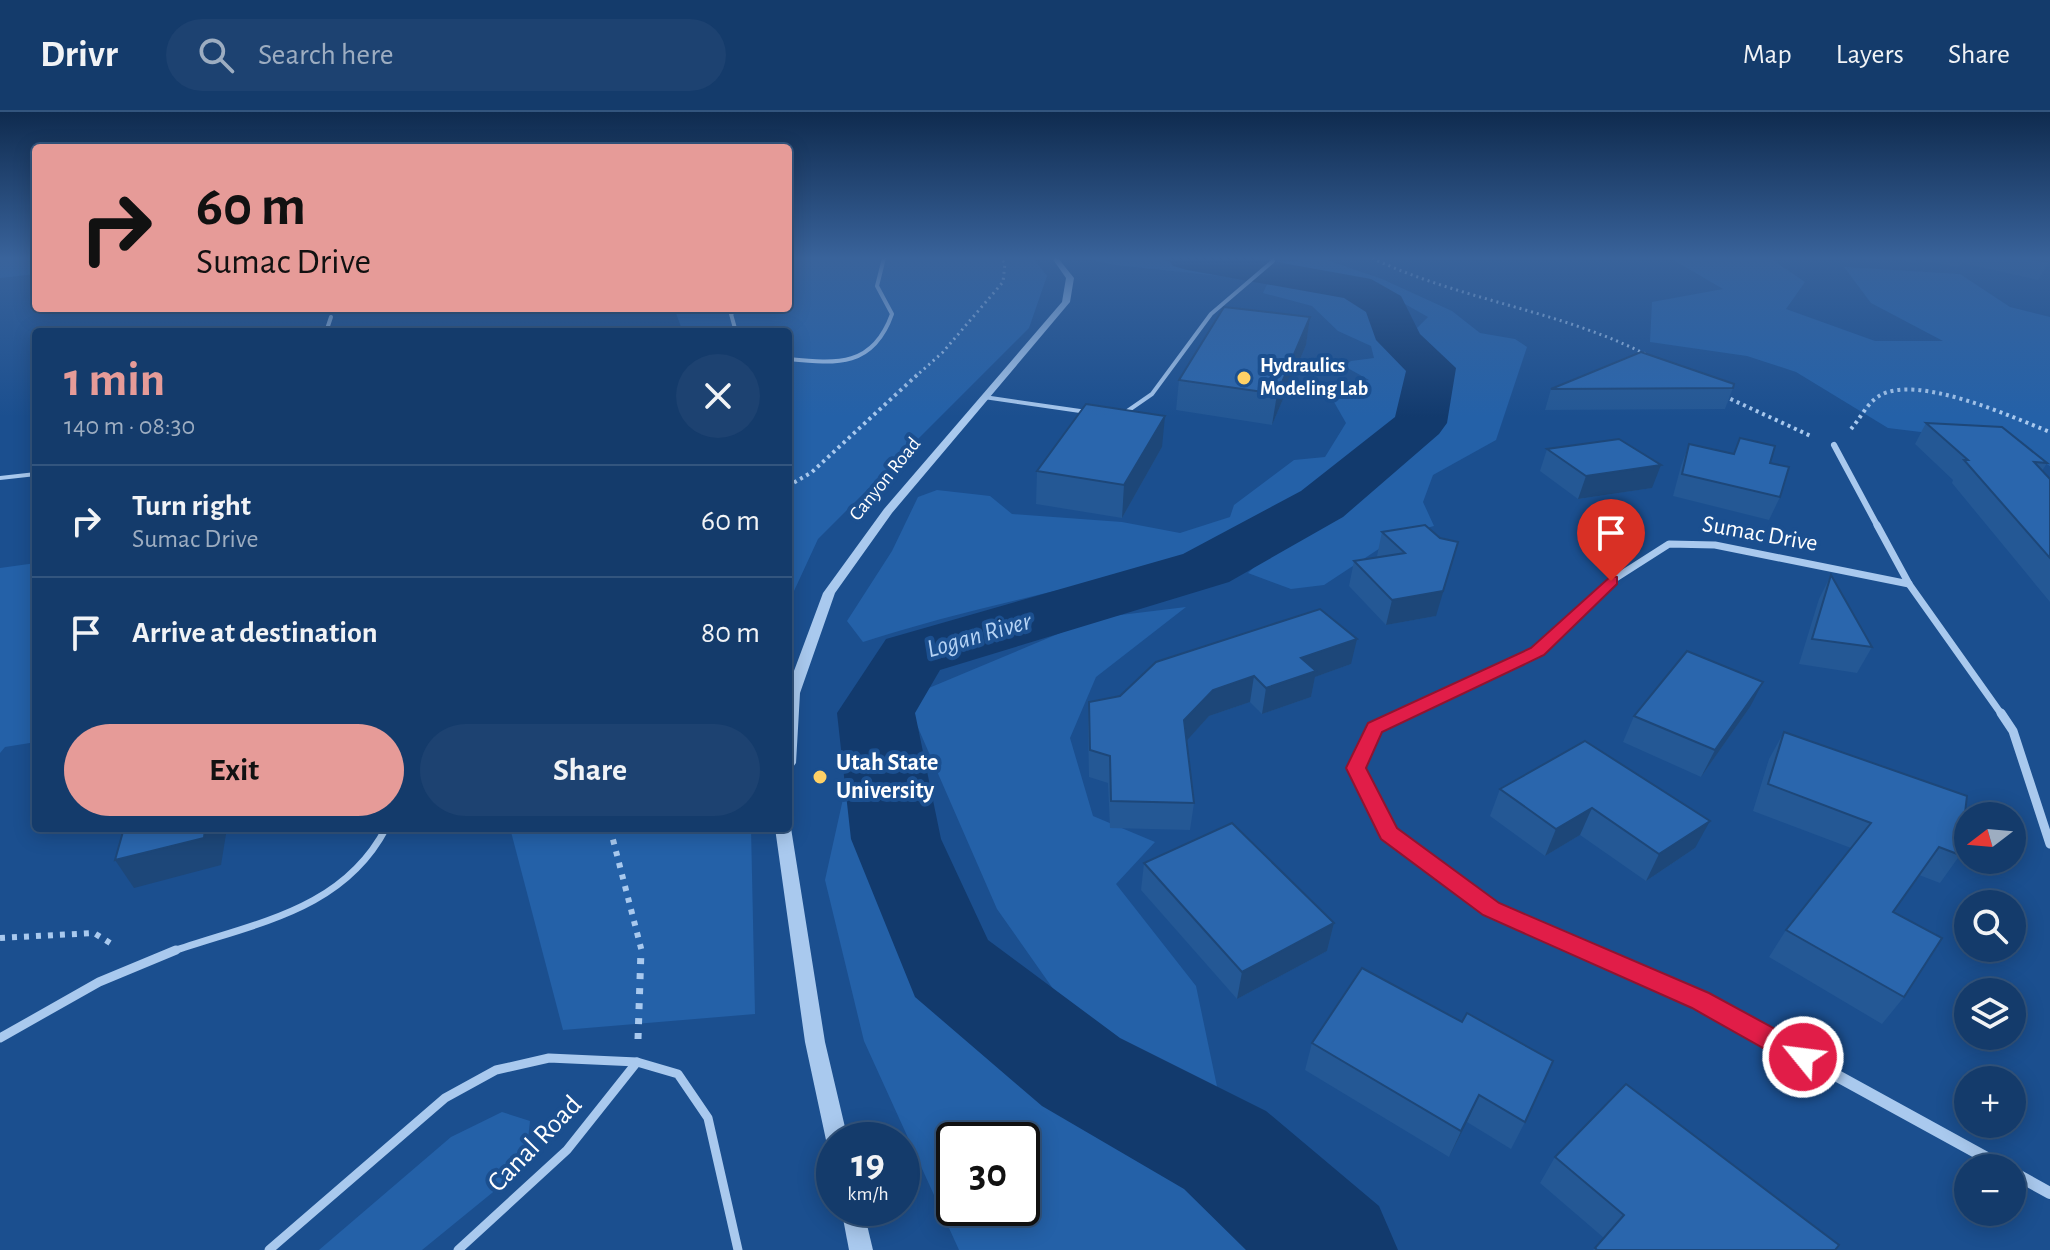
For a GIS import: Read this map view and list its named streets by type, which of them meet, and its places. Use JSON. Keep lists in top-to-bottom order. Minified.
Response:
{"streets":{"street":["Canyon Road","Sumac Drive"],"lane":["Canal Road"]},"water":["Logan River"],"places":["Hydraulics Modeling Lab","Utah State University"],"north":"left","page":{"header":"Drivr","search":"Search here","nav":["Map","Layers","Share"],"turn":["60 m","Sumac Drive"],"heading":["1 min","140 m · 08:30"],"list":[{"name":"Turn right","note":"Sumac Drive","value":"60 m"},{"name":"Arrive at destination","value":"80 m"}],"buttons":["Exit","Share"],"map_buttons":["+","−"],"speed":"19 km/h","limit":"30"}}
